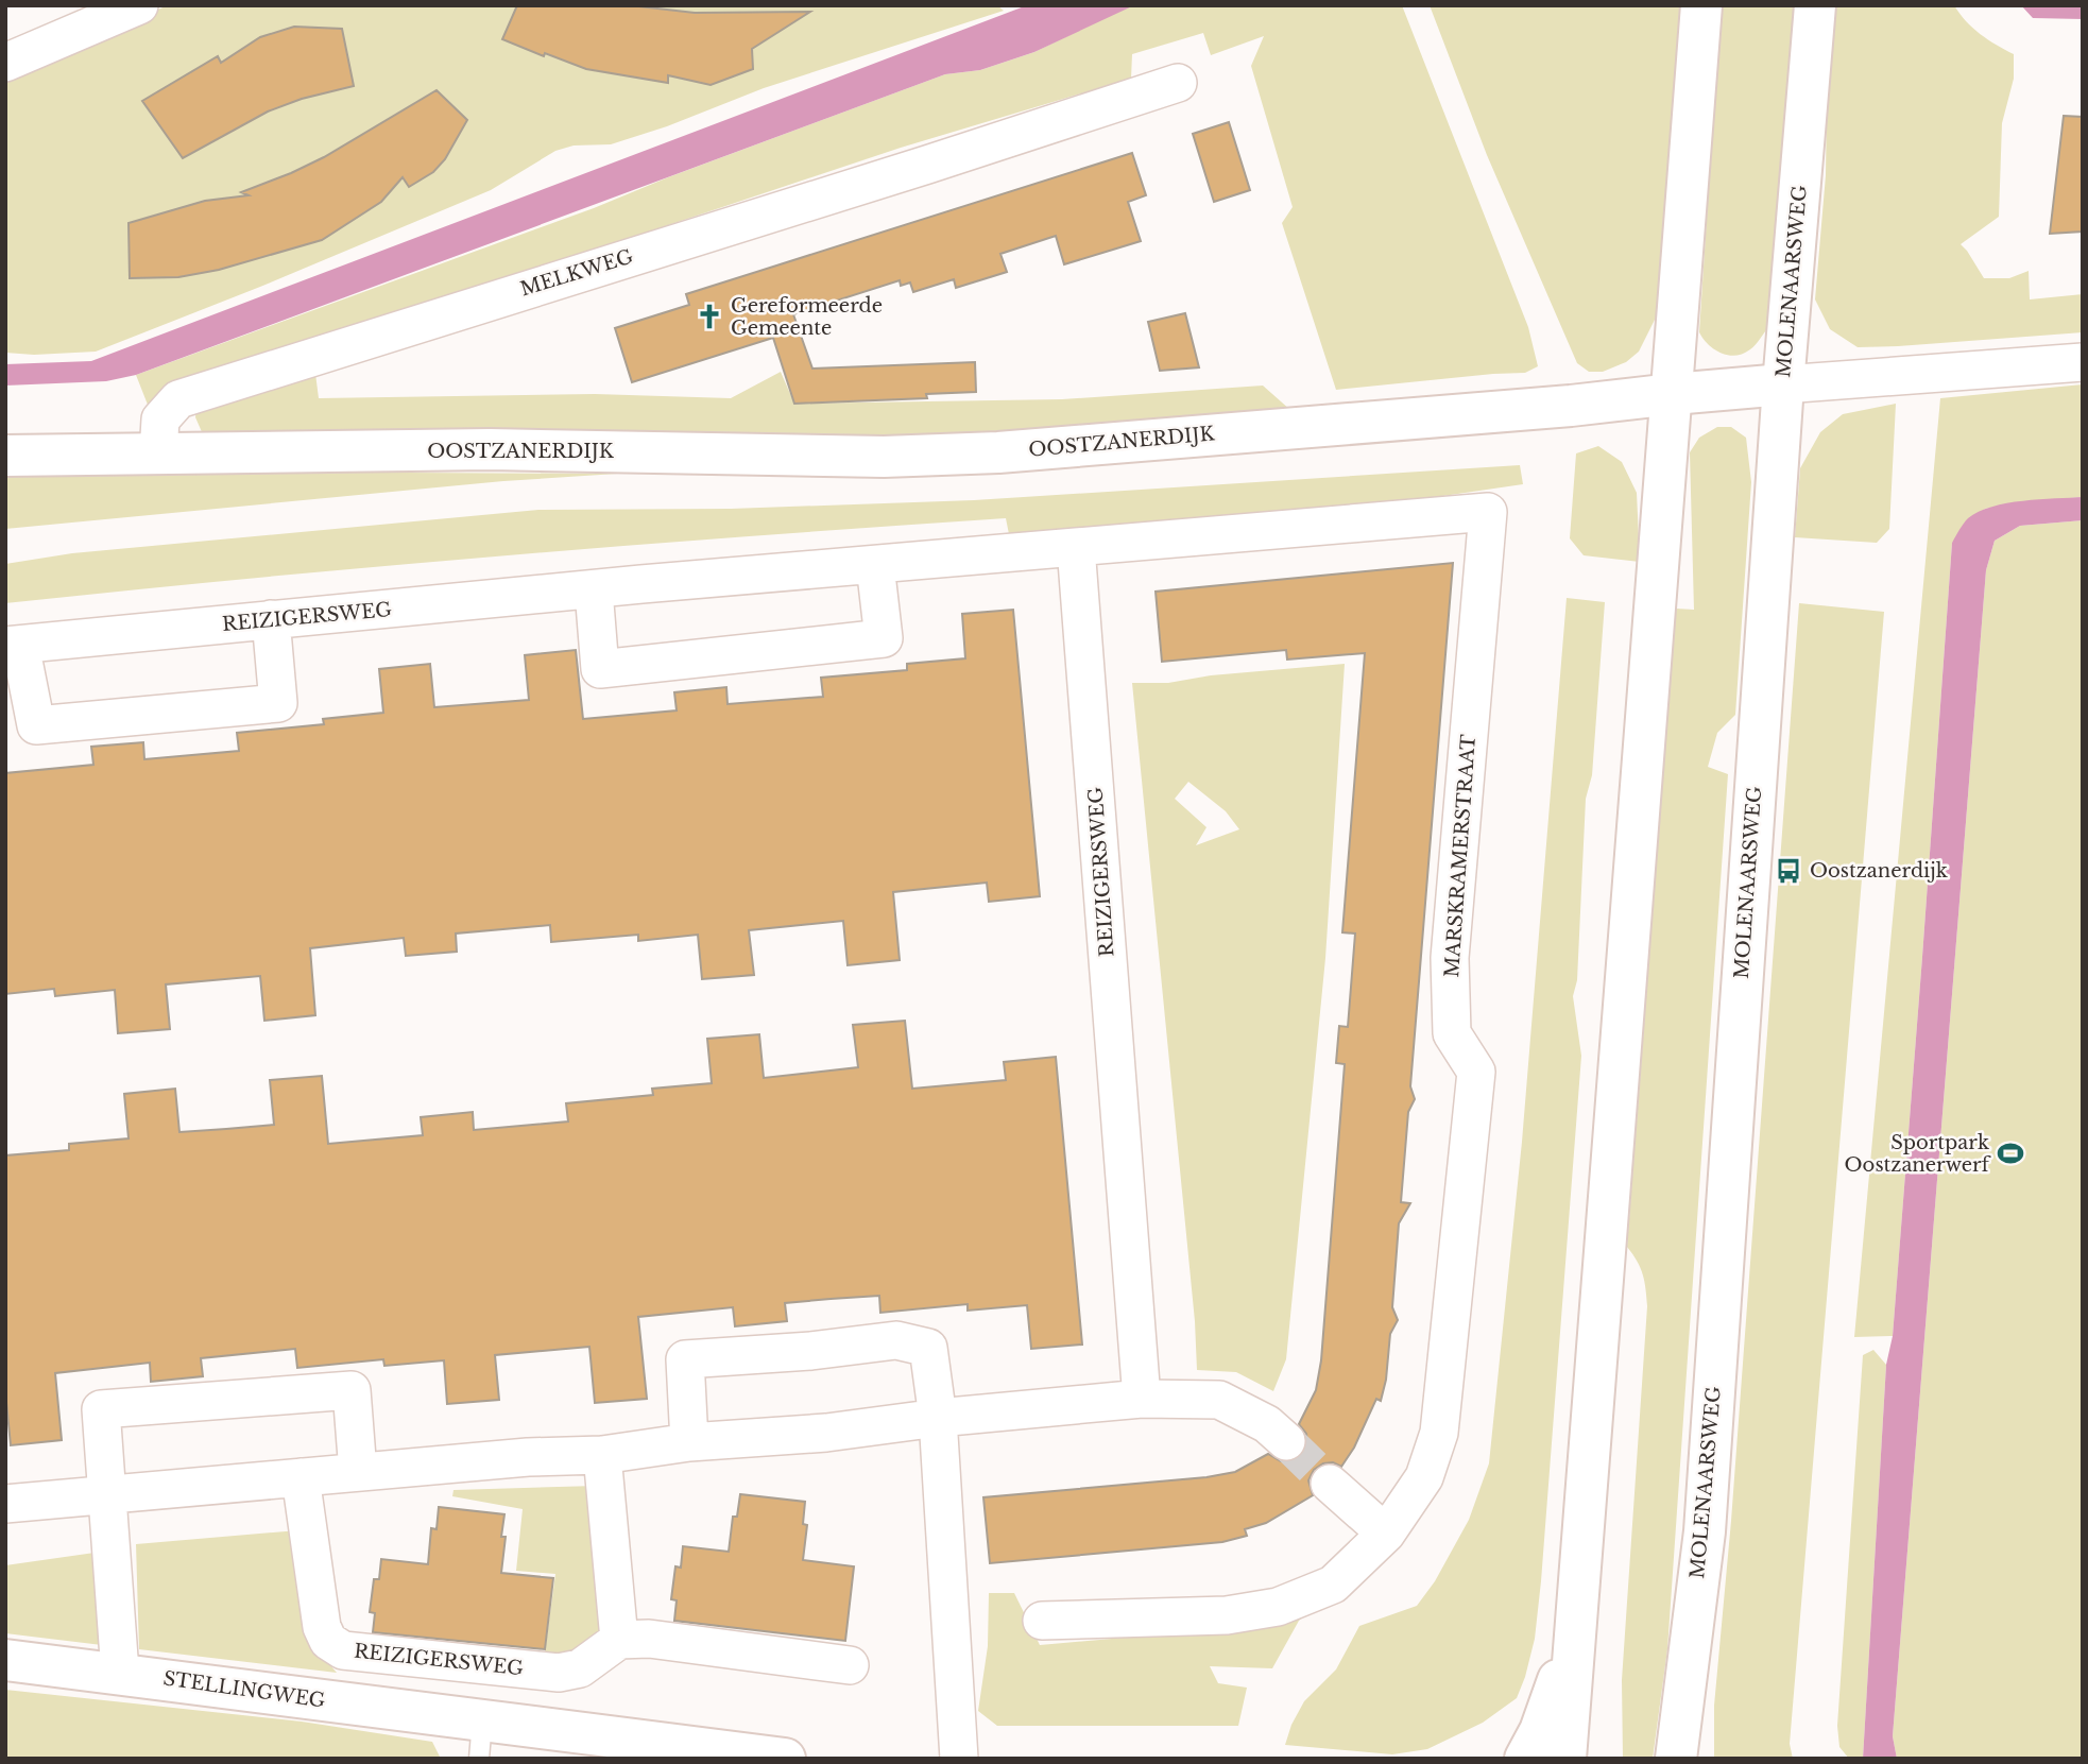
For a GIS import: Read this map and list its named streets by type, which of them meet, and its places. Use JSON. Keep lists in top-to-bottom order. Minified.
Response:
{"streets":{"main road":["MOLENAARSWEG","OOSTZANERDIJK","STELLINGWEG"],"street":["MELKWEG","REIZIGERSWEG","MARSKRAMERSTRAAT"]},"crossings":[["MELKWEG","OOSTZANERDIJK"],["MOLENAARSWEG","OOSTZANERDIJK"],["REIZIGERSWEG","MARSKRAMERSTRAAT"]],"places":{"church":["Gereformeerde Gemeente"],"bus stop":["Oostzanerdijk"],"sports":["Sportpark Oostzanerwerf"]}}
